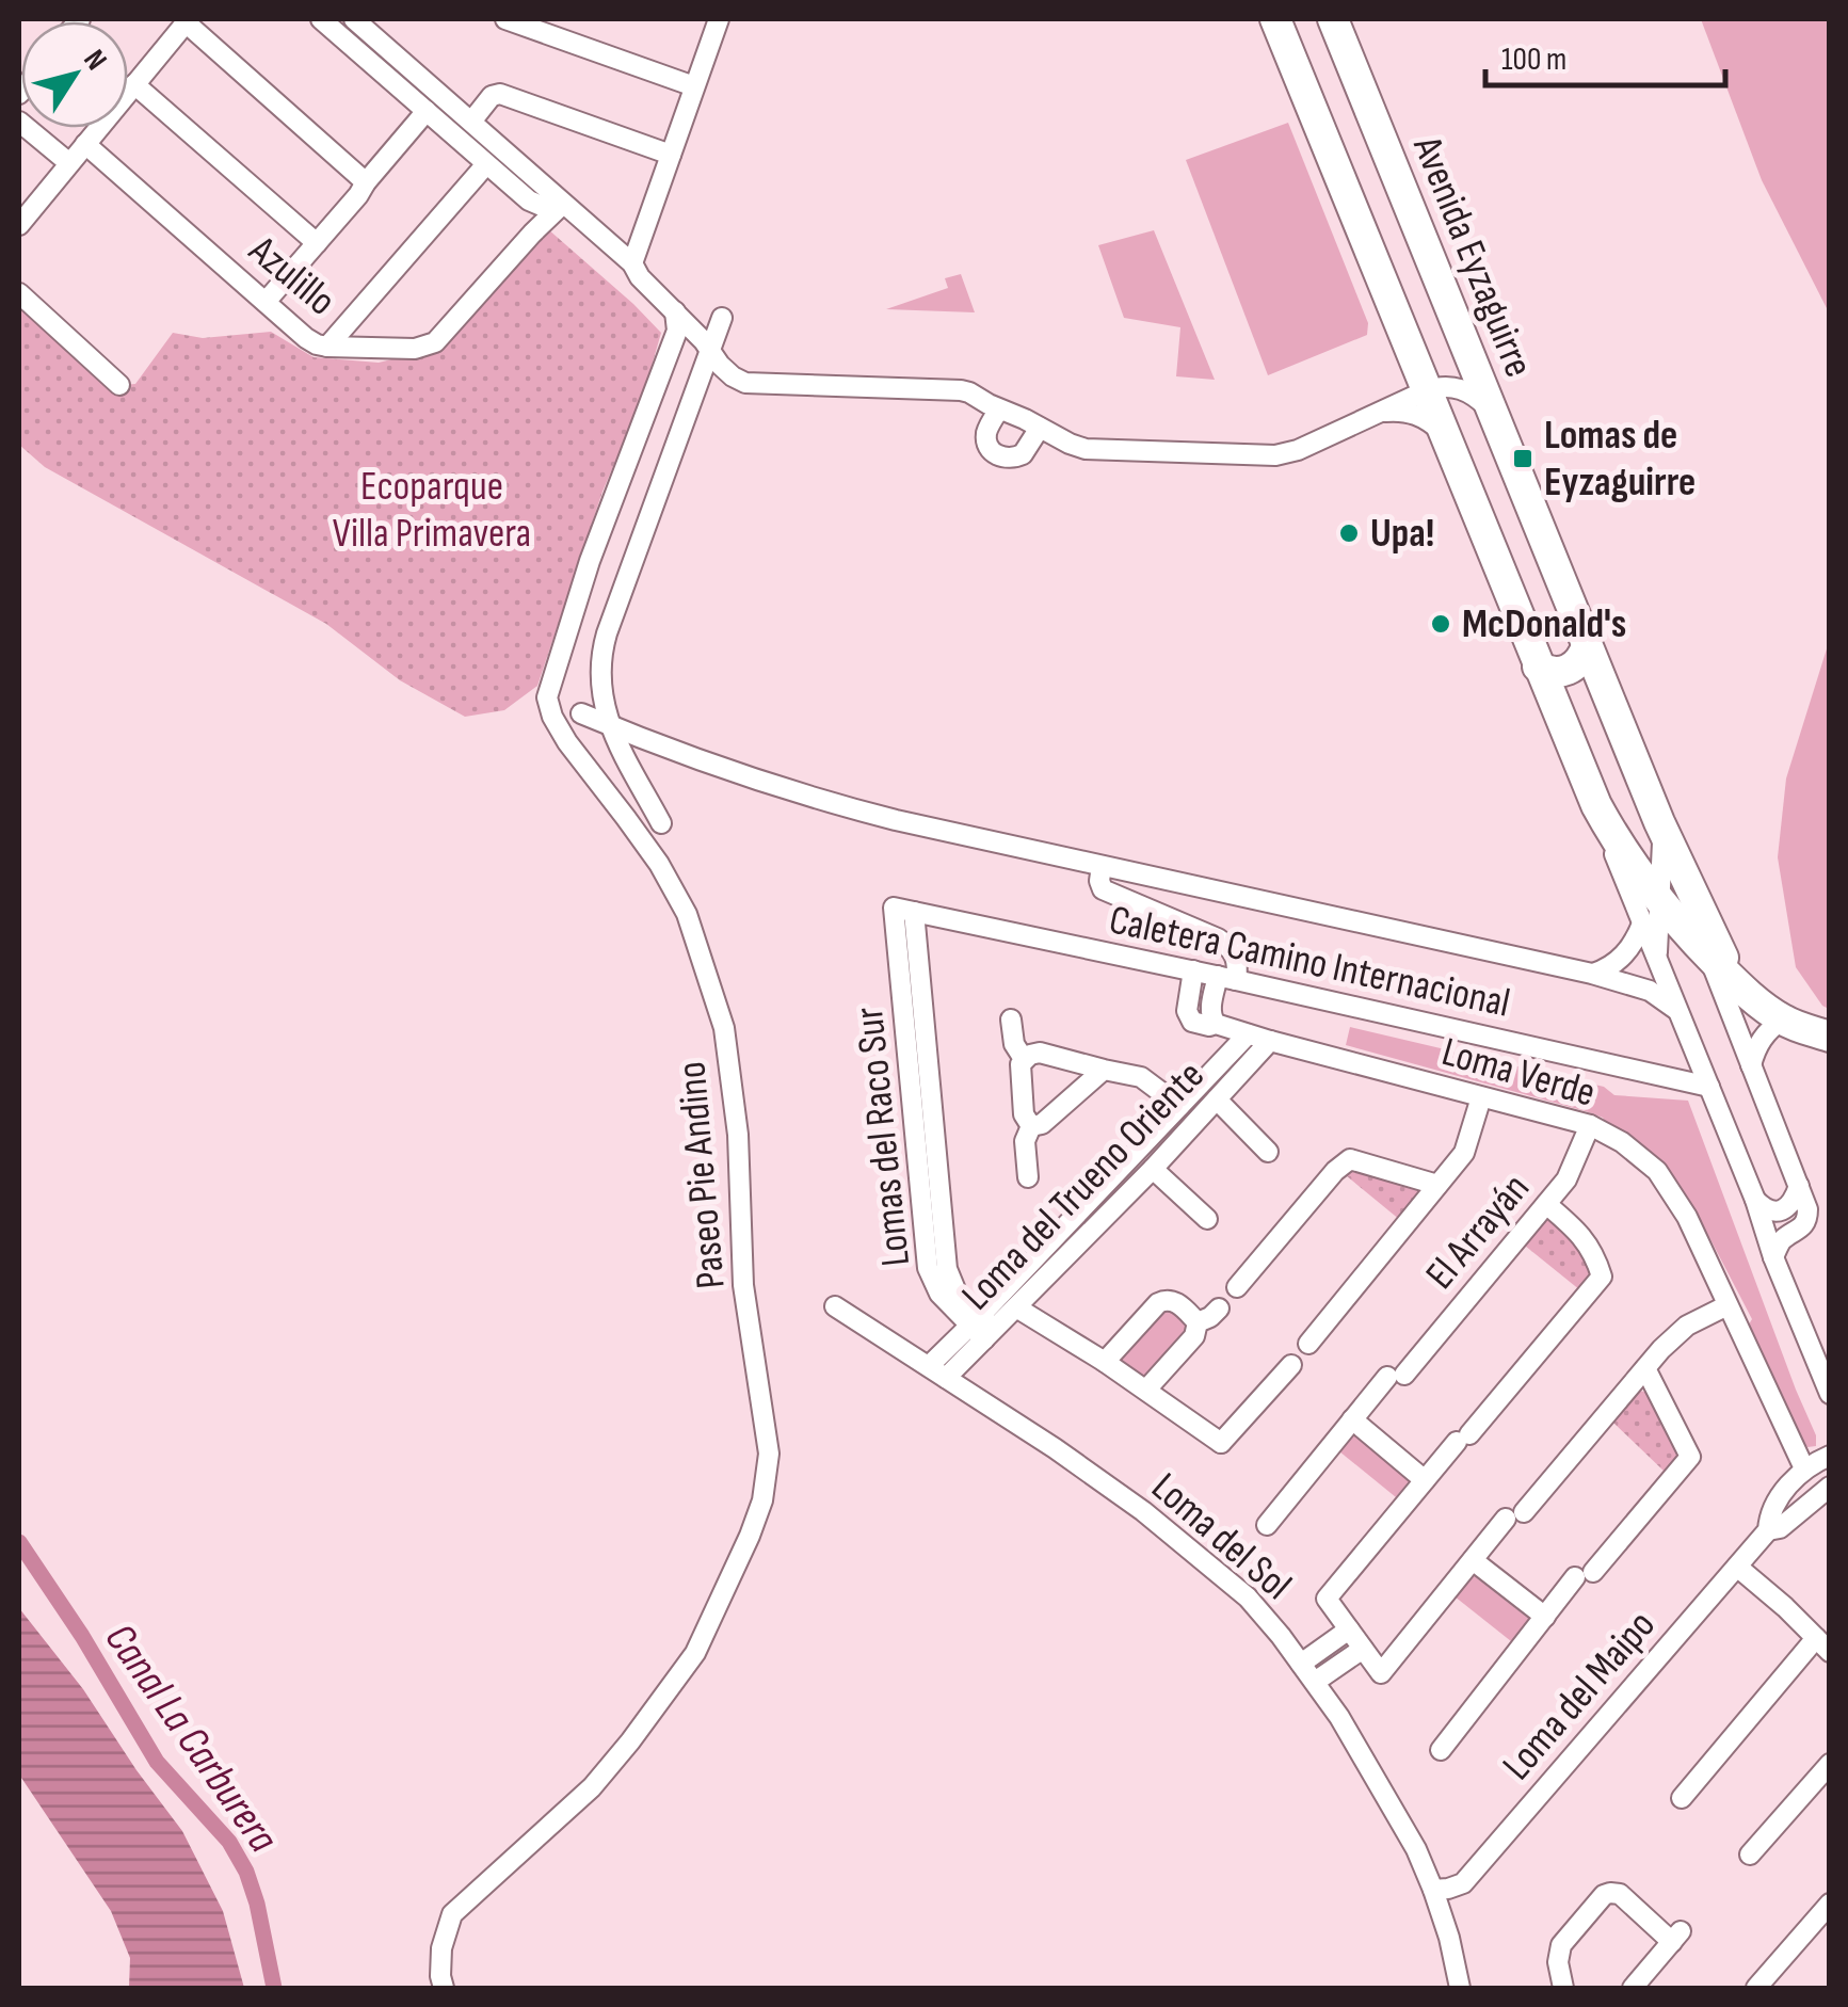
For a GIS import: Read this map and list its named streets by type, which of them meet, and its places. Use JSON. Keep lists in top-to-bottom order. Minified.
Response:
{"streets":{"main road":["Avenida Eyzaguirre"],"street":["Azulillo","Caletera Camino Internacional","Loma Verde","Paseo Pie Andino","Loma del Trueno Oriente","El Arrayán","Loma del Sol","Loma del Maipo"]},"crossings":[["Avenida Eyzaguirre","Caletera Camino Internacional"],["Caletera Camino Internacional","Loma del Trueno Oriente"],["Loma Verde","Loma del Trueno Oriente"],["Loma Verde","El Arrayán"],["Loma Verde","Loma del Maipo"],["Loma del Sol","Loma del Maipo"]],"water":["Canal La Carburera"],"parks":["Ecoparque Villa Primavera"],"places":{"transit":["Lomas de Eyzaguirre"],"other":["Upa!","McDonald's"]},"scale_bar":"100 m","north":"top right"}
